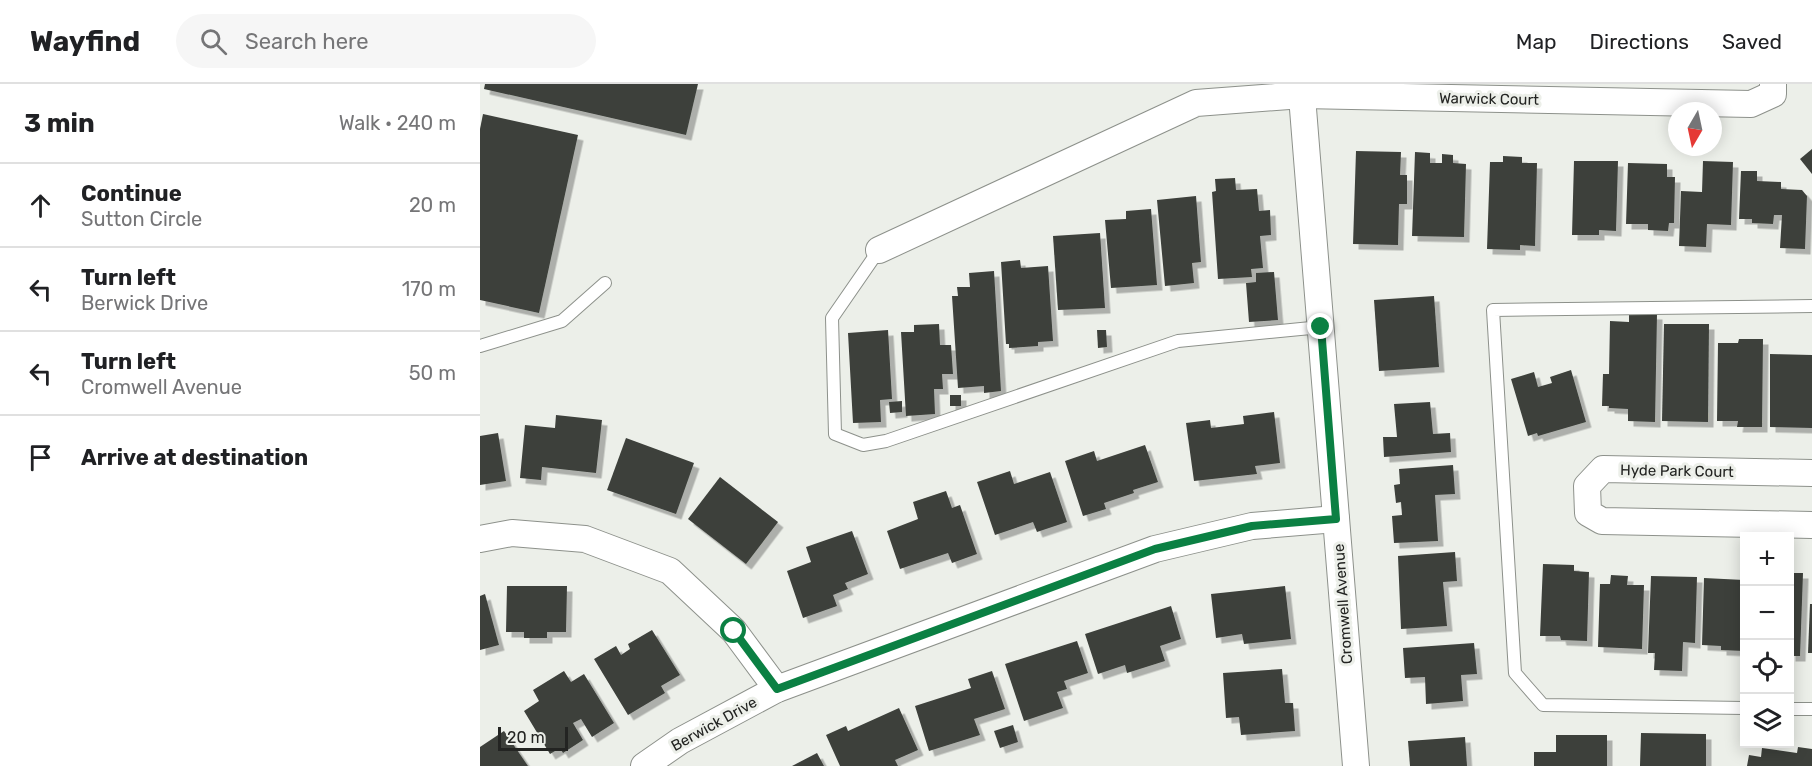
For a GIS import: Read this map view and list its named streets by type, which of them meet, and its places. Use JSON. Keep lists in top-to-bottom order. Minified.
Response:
{"streets":{"street":["Warwick Court","Hyde Park Court","Cromwell Avenue","Berwick Drive"]},"crossings":[["Warwick Court","Cromwell Avenue"],["Cromwell Avenue","Berwick Drive"]],"scale_bar":"20 m","north":"bottom","page":{"header":"Wayfind","search":"Search here","nav":["Map","Directions","Saved"],"heading":["3 min","Walk · 240 m"],"list":[["Continue","Sutton Circle","20 m"],["Turn left","Berwick Drive","170 m"],["Turn left","Cromwell Avenue","50 m"],"Arrive at destination"],"map_buttons":["+","−"],"scale":"20 m"}}
